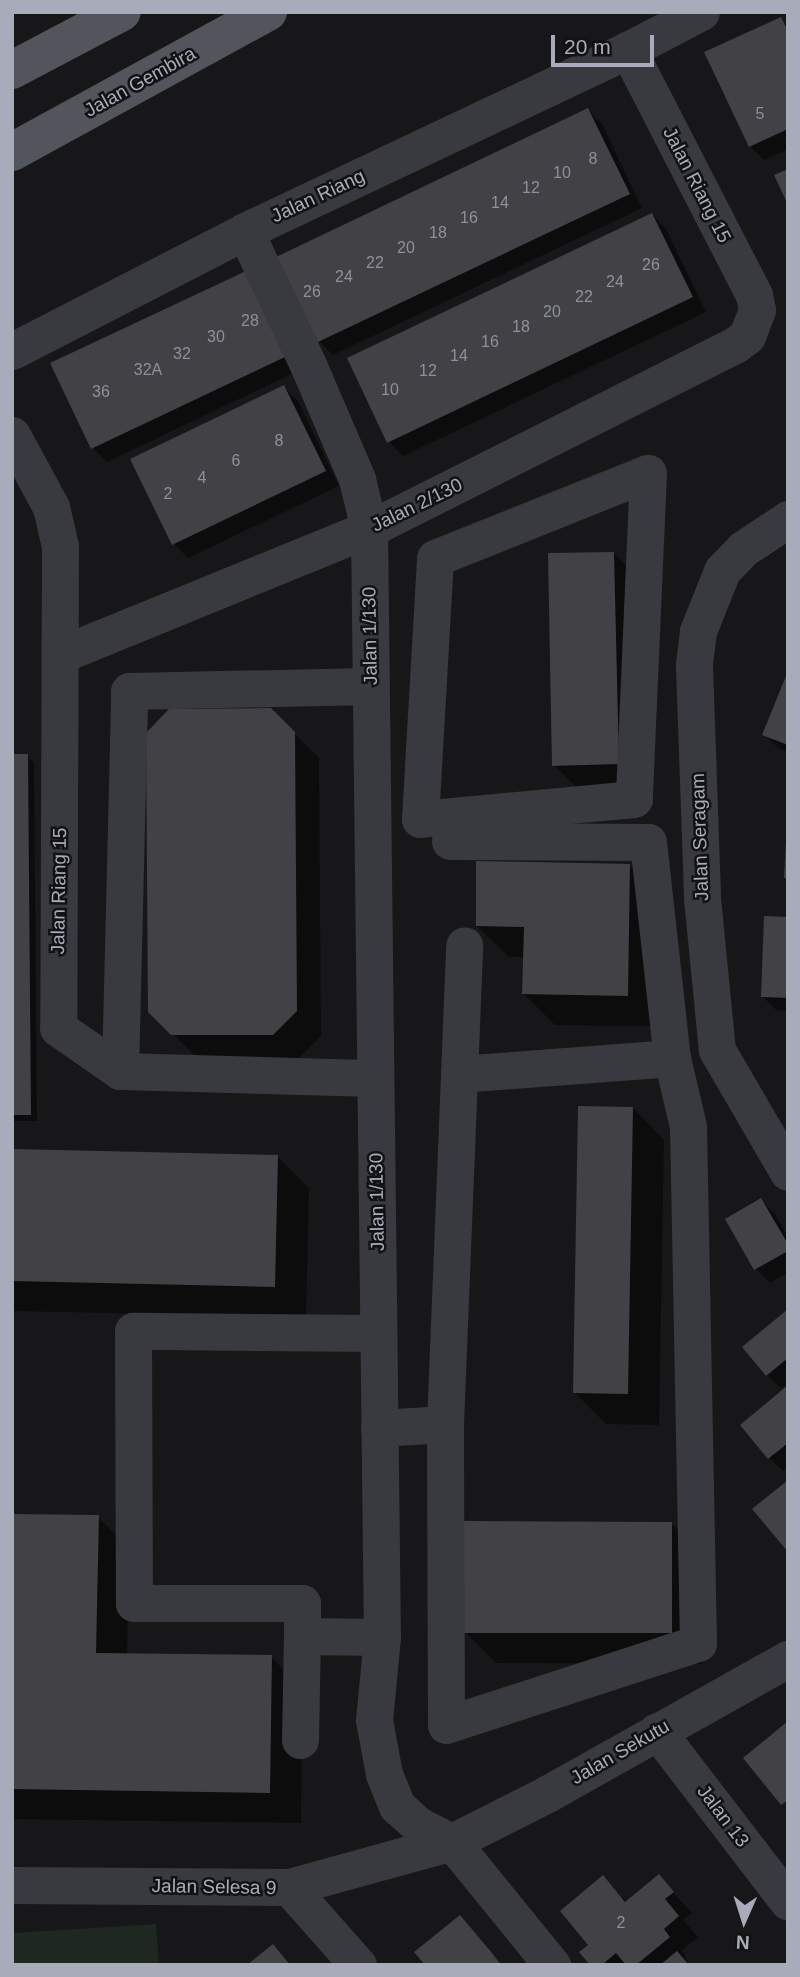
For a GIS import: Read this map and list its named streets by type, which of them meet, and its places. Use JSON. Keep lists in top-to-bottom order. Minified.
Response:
{"streets":{"main road":["Jalan Gembira"],"street":["Jalan Riang 15","Jalan Riang","Jalan 2/130","Jalan 1/130","Jalan Seragam","Jalan Sekutu","Jalan 13","Jalan Selesa 9"]},"crossings":[["Jalan Riang 15","Jalan Riang"],["Jalan Riang 15","Jalan 2/130"],["Jalan Riang","Jalan 1/130"],["Jalan 2/130","Jalan 1/130"],["Jalan 1/130","Jalan Sekutu"],["Jalan 1/130","Jalan Selesa 9"],["Jalan Sekutu","Jalan 13"],["Jalan Sekutu","Jalan Selesa 9"]],"house_numbers":["5","8","10","12","14","16","18","20","22","26","24","24","26","22","20","28","18","30","16","32","14","32A","12","10","36","8","6","4","2","2"],"scale_bar":"20 m","north":"bottom"}
